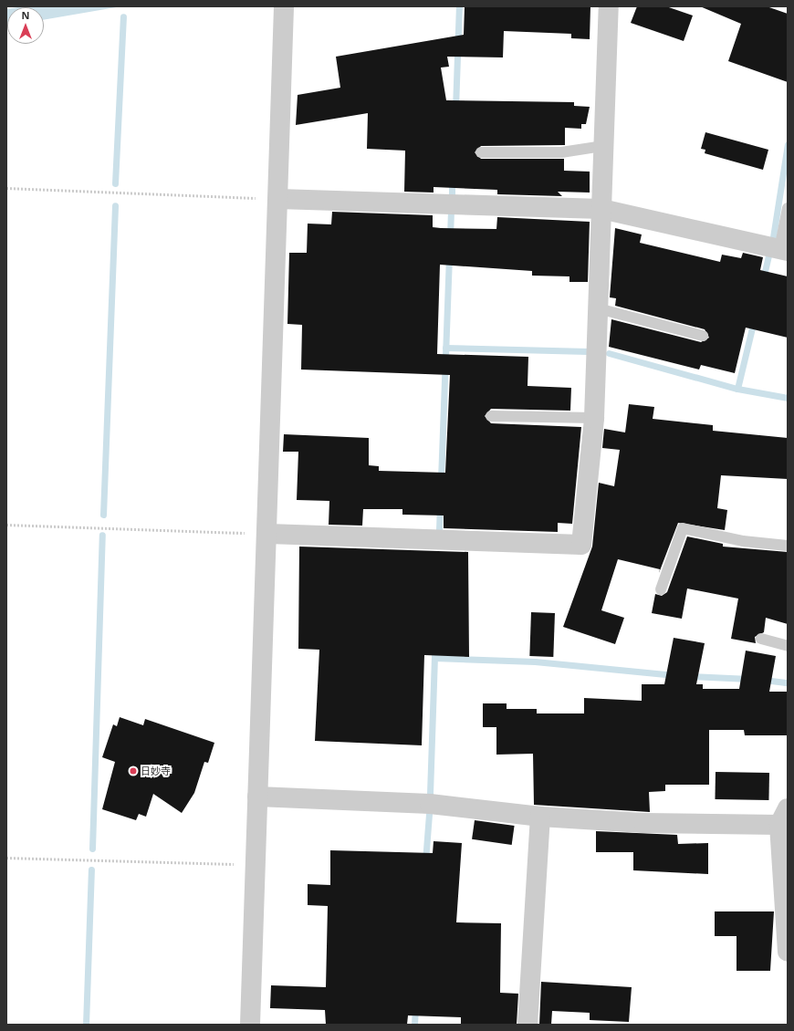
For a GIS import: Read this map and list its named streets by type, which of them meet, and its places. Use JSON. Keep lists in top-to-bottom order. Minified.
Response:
{"places":["日妙寺"],"north":"top"}
